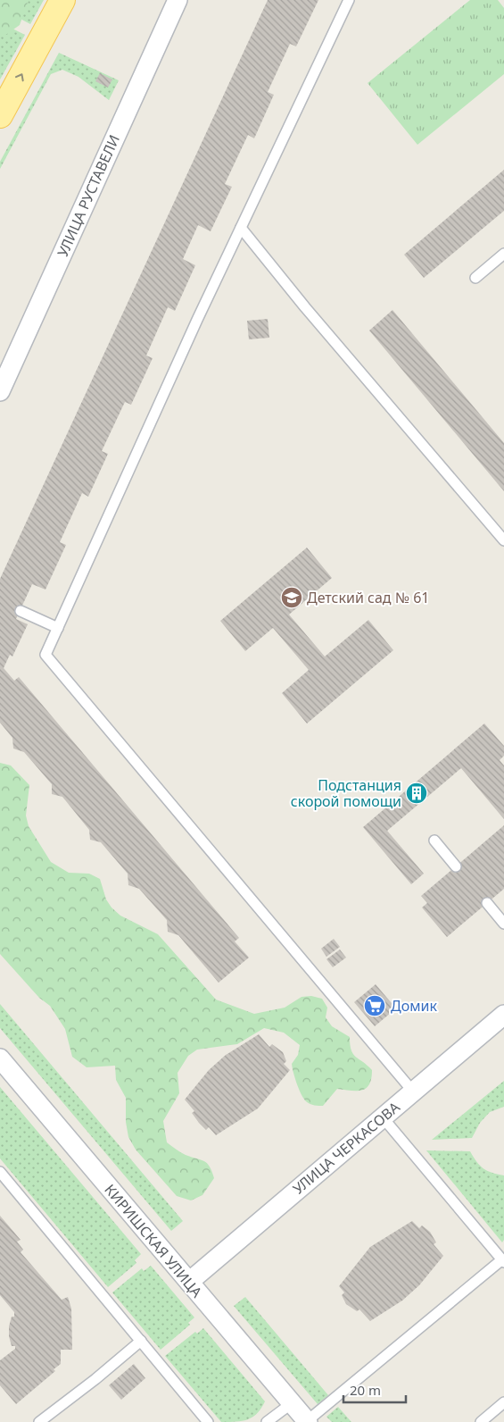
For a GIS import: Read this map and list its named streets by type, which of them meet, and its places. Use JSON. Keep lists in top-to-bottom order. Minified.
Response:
{"streets":{"street":["УЛИЦА РУСТАВЕЛИ","УЛИЦА ЧЕРКАСОВА","КИРИШСКАЯ УЛИЦА"]},"crossings":[["УЛИЦА ЧЕРКАСОВА","КИРИШСКАЯ УЛИЦА"]],"places":{"school or university":["Детский сад № 61"],"building":["Подстанция скорой помощи"],"supermarket":["Домик"]},"scale_bar":"20 m"}
